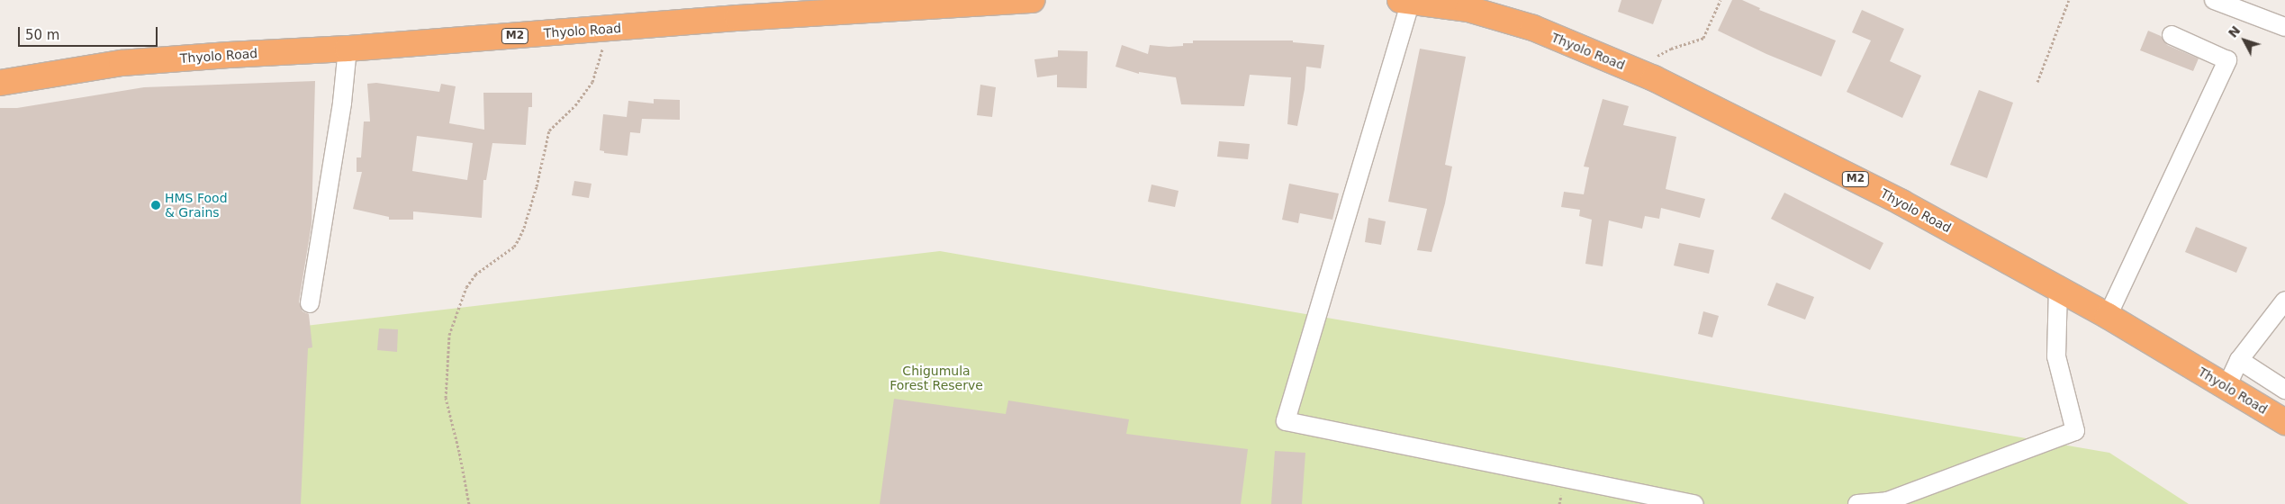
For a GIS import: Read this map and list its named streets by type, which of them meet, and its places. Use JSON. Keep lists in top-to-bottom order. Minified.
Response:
{"streets":{"highway":["Thyolo Road","M2"]},"parks":["Chigumula Forest Reserve"],"places":["HMS Food & Grains"],"scale_bar":"50 m","north":"top left"}
